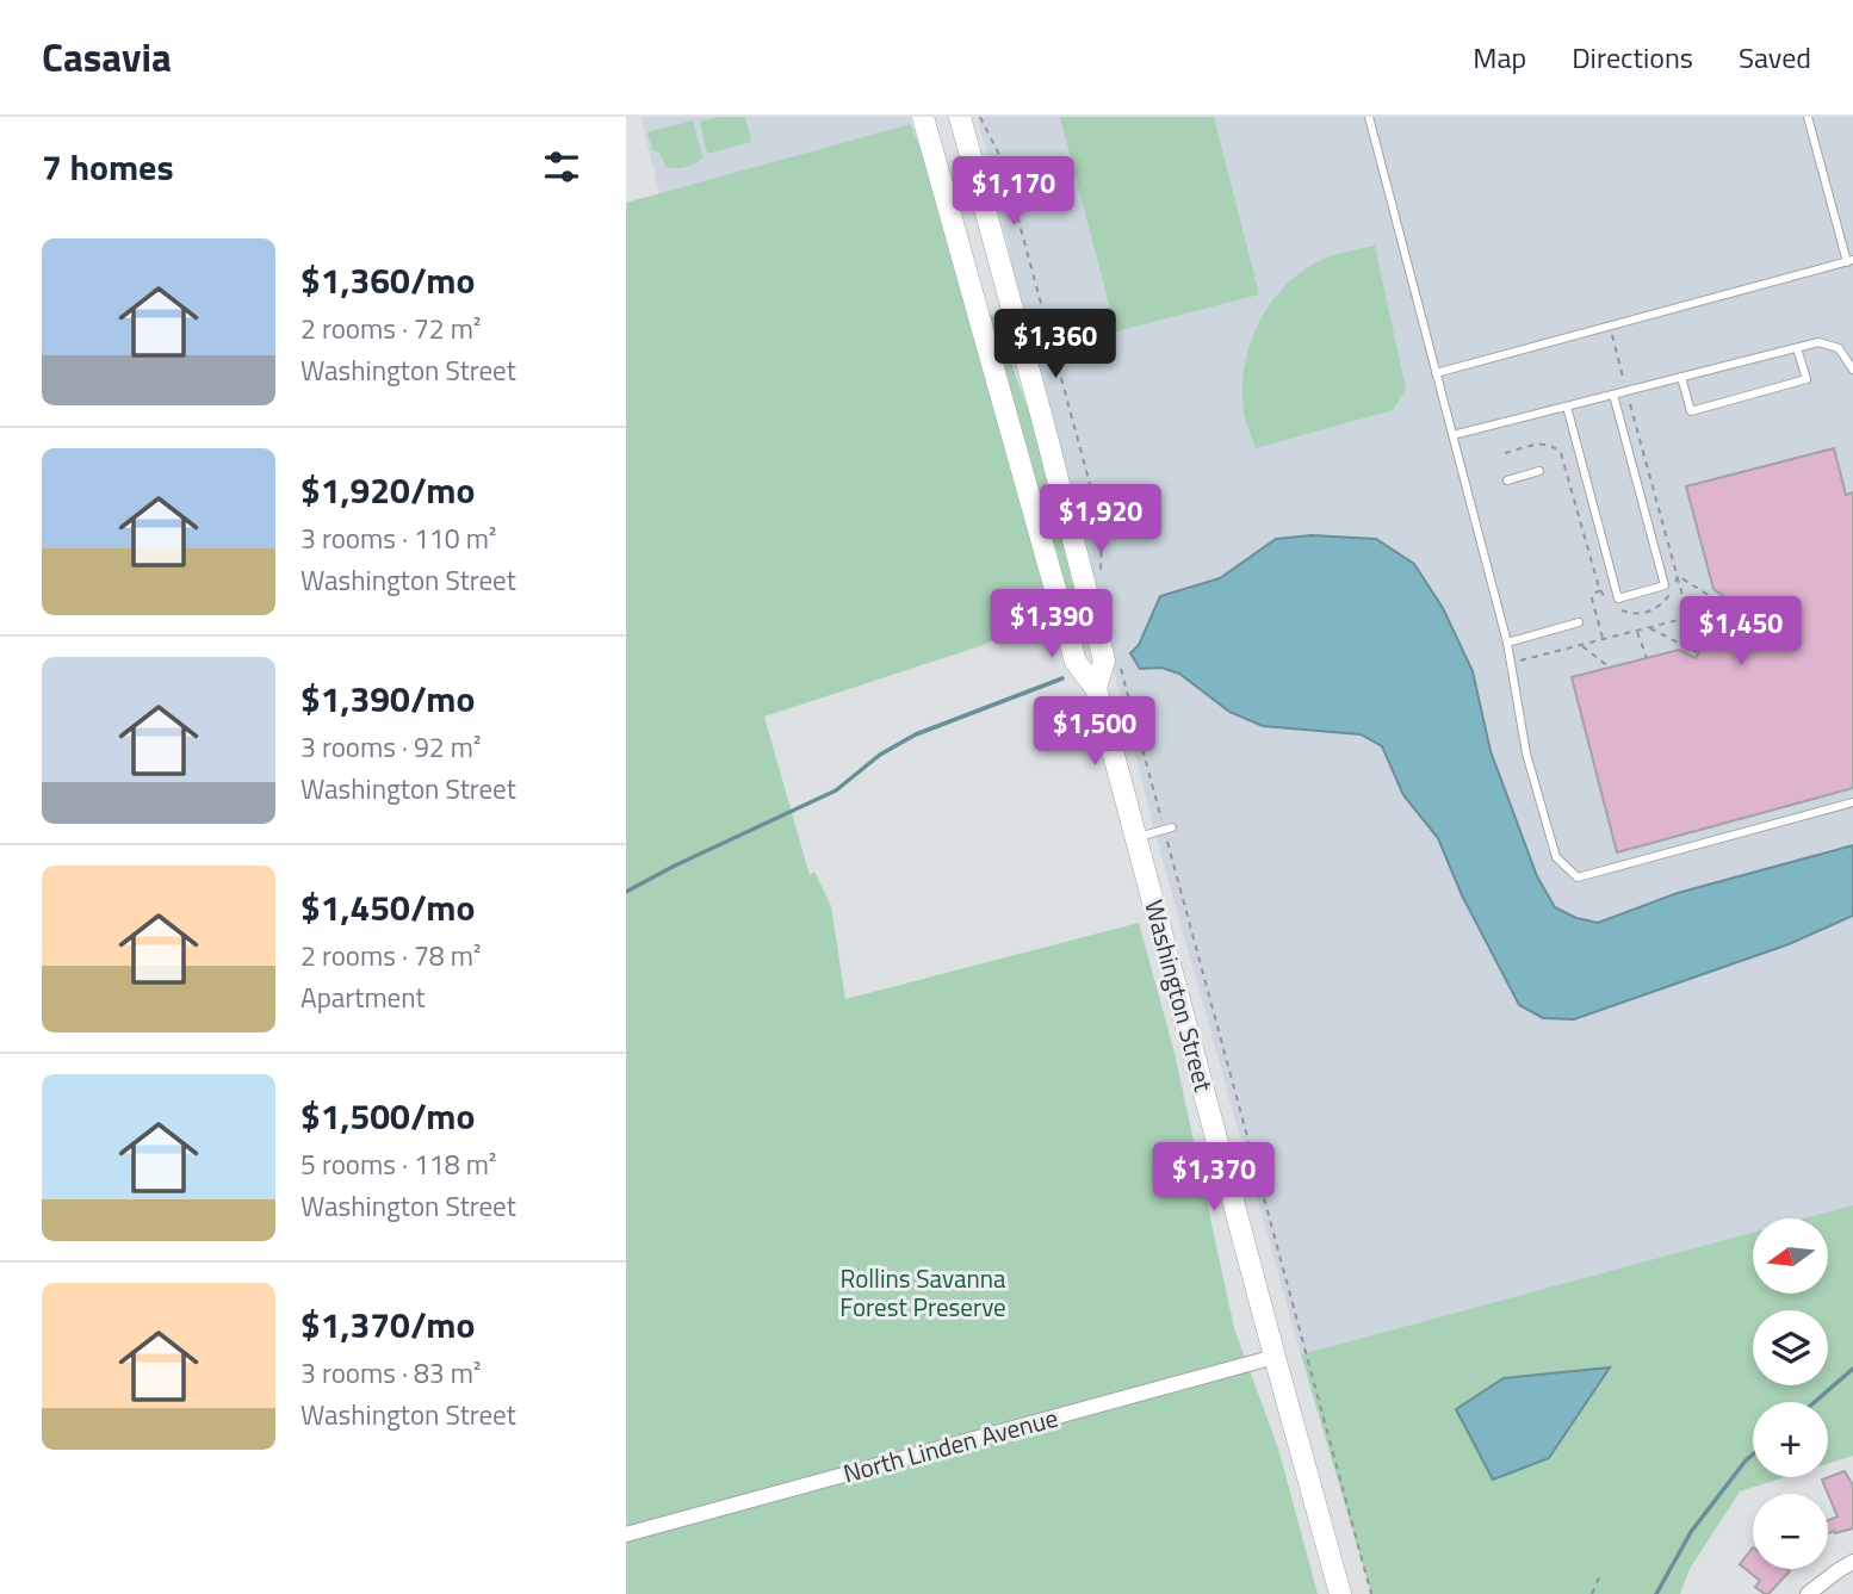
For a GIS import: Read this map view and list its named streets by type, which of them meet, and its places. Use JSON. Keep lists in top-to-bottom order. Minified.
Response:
{"streets":{"main road":["Washington Street"],"street":["North Linden Avenue"]},"crossings":[["Washington Street","North Linden Avenue"]],"parks":["Rollins Savanna Forest Preserve"],"north":"left","page":{"header":"Casavia","nav":["Map","Directions","Saved"],"heading":"7 homes","price":["$1,170","$1,360","$1,920","$1,390","$1,450","$1,500","$1,370"],"list":[{"name":"$1,360/mo","note":"2 rooms · 72 m² · Washington Street"},{"name":"$1,920/mo","note":"3 rooms · 110 m² · Washington Street"},{"name":"$1,390/mo","note":"3 rooms · 92 m² · Washington Street"},{"name":"$1,450/mo","note":"2 rooms · 78 m² · Apartment"},{"name":"$1,500/mo","note":"5 rooms · 118 m² · Washington Street"},{"name":"$1,370/mo","note":"3 rooms · 83 m² · Washington Street"}],"map_buttons":["+","−"]}}
